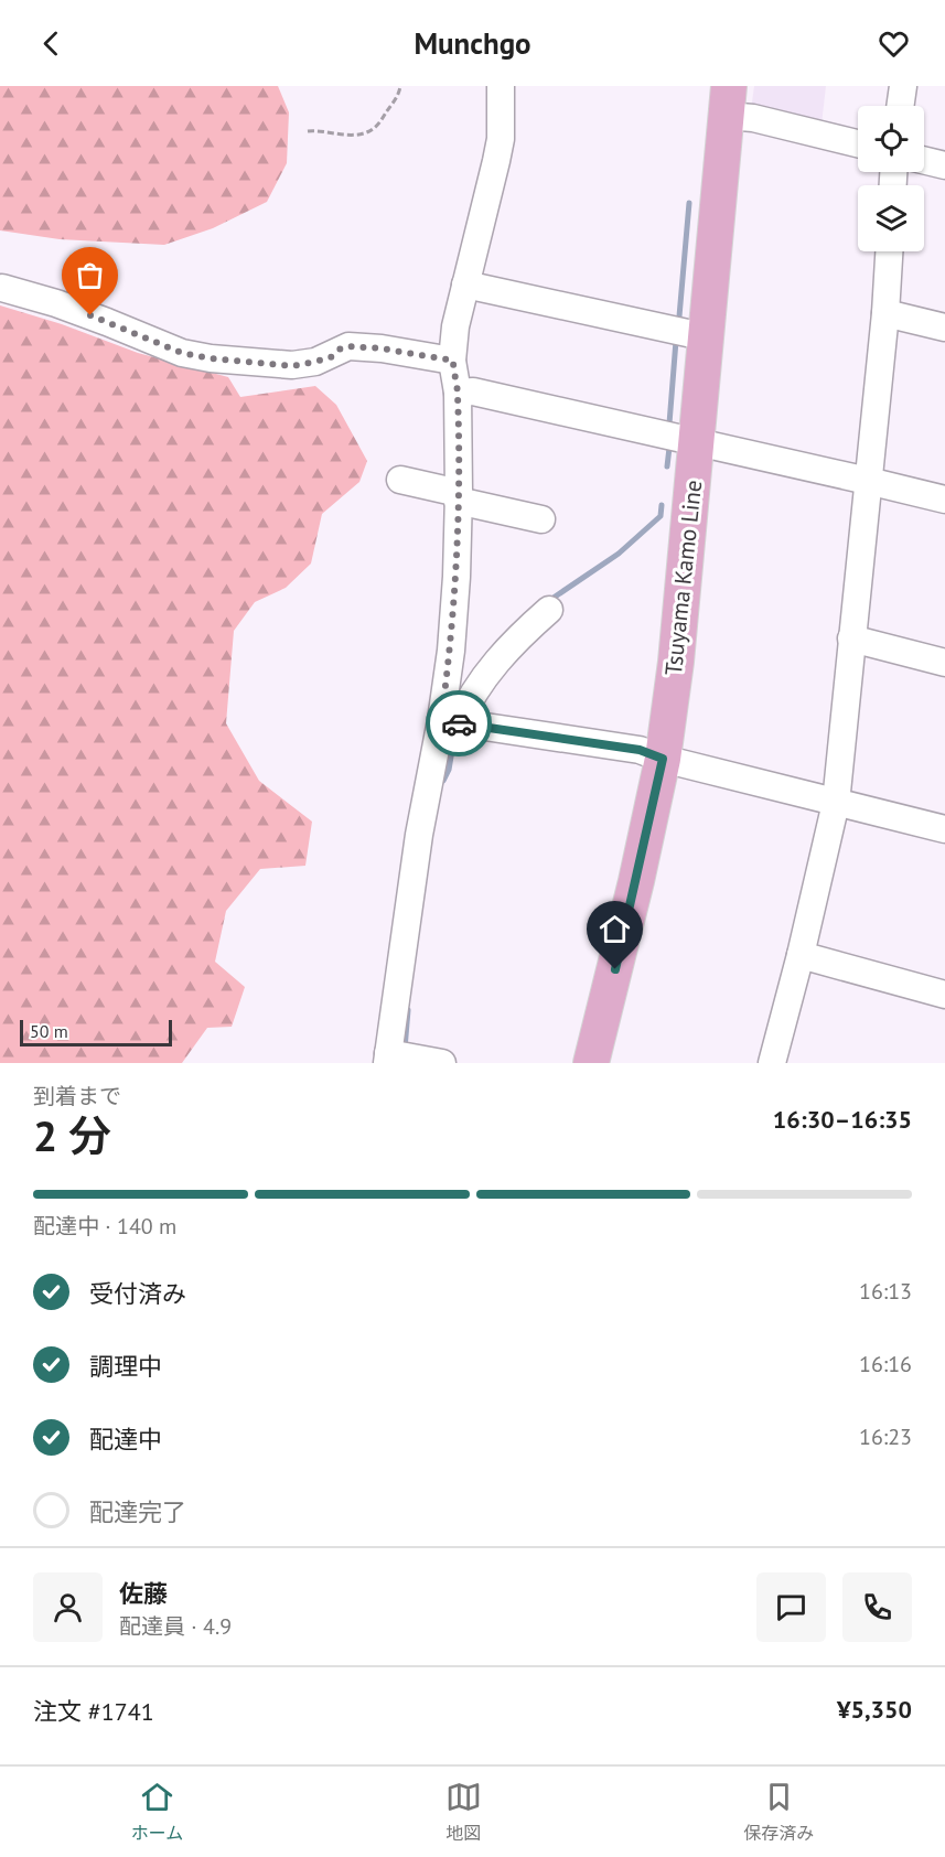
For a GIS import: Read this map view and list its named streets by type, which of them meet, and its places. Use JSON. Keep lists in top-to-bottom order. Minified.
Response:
{"streets":{"main road":["Tsuyama Kamo Line"]},"scale_bar":"50 m","page":{"header":"Munchgo","scale":"50 m","heading":["2 分","到着まで","16:30–16:35"],"panel":["佐藤","配達員 · 4.9","注文 #1741","¥5,350"],"bar":"配達中 · 140 m","list":[["受付済み","16:13"],["調理中","16:16"],["配達中","16:23"],"配達完了"],"tabs":["ホーム","地図","保存済み"]}}
